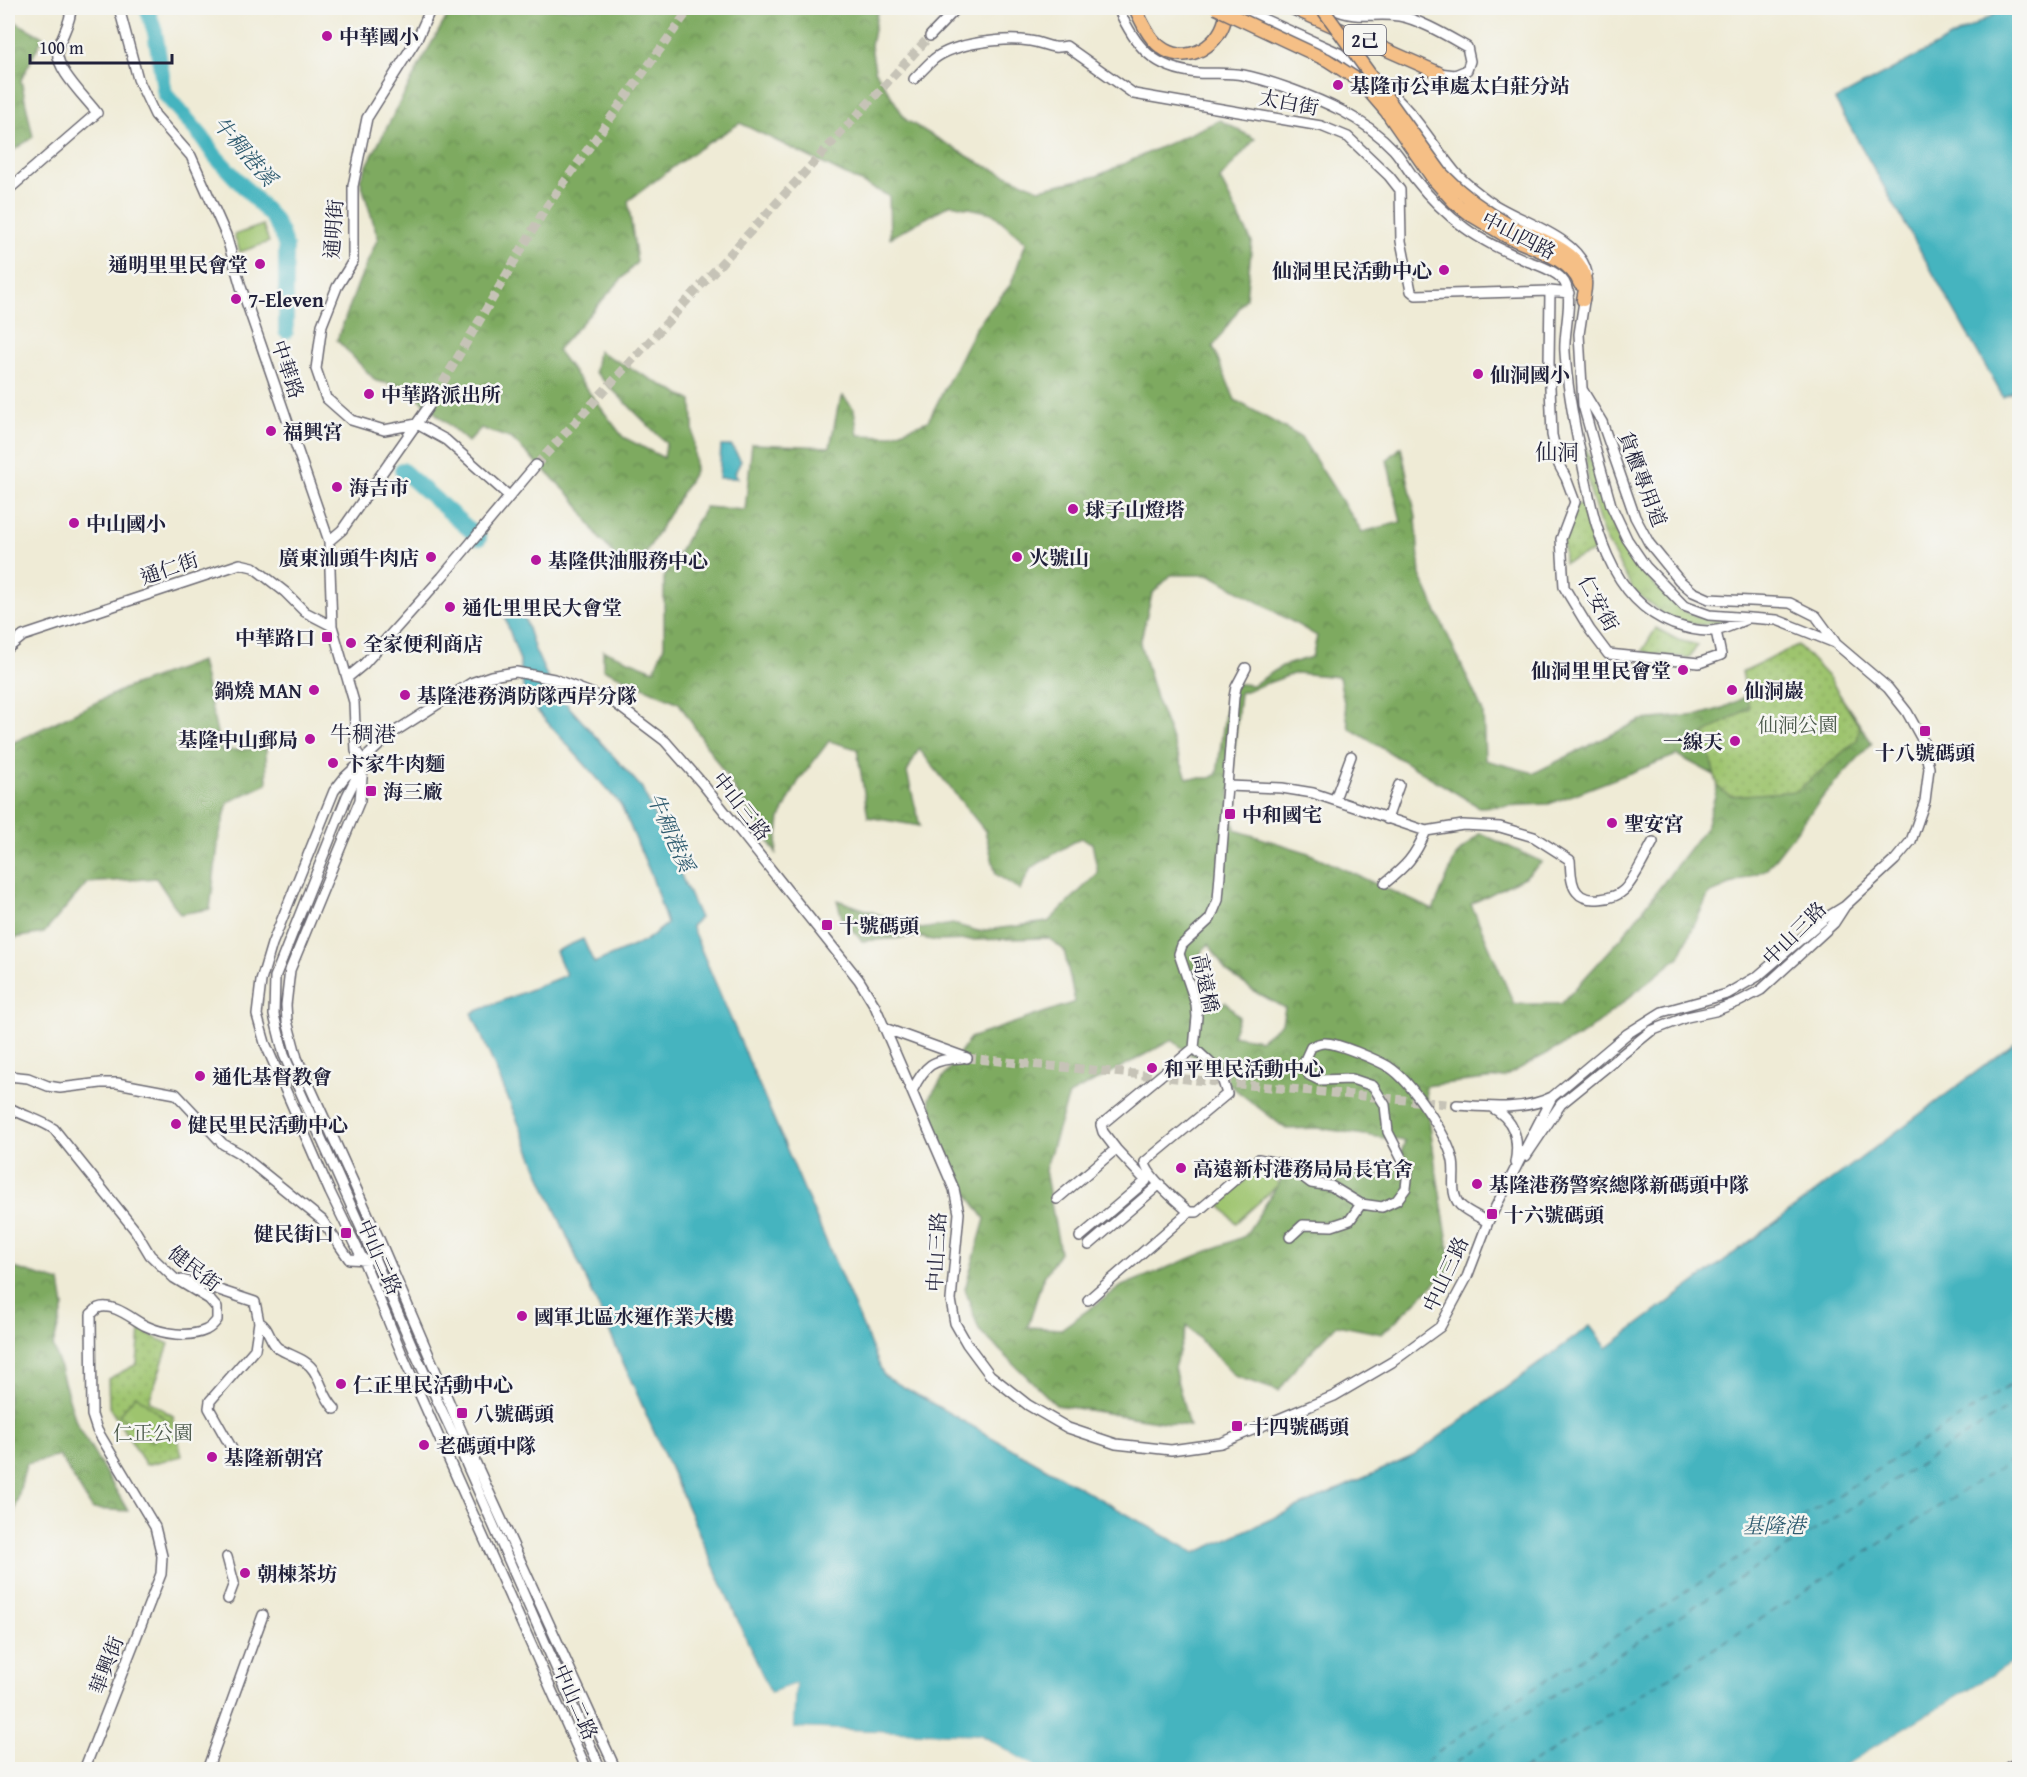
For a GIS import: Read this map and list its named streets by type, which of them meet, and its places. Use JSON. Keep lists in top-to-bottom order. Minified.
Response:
{"streets":{"main road":["2己"],"street":["太白街","通明街","中山四路","中華路","貨櫃專用道","通仁街","仁安街","中山三路","高遠橋","中山二路","健民街","華興街"]},"crossings":[["太白街","中山四路"],["太白街","仁安街"],["中華路","通仁街"],["中華路","中山二路"],["貨櫃專用道","中山三路"],["中山三路","中山二路"],["健民街","華興街"]],"districts":["仙洞","牛稠港"],"water":["牛稠港溪","基隆港"],"parks":["仙洞公園","仁正公園"],"places":{"other":["中華國小","基隆市公車處太白莊分站","通明里里民會堂","仙洞里民活動中心","7-Eleven","仙洞國小","中華路派出所","福興宮","海吉市","球子山燈塔","中山國小","廣東汕頭牛肉店","火號山","基隆供油服務中心","通化里里民大會堂","全家便利商店","仙洞里里民會堂","鍋燒 MAN","仙洞巖","基隆港務消防隊西岸分隊","基隆中山郵局","一線天","卞家牛肉麵","聖安宮","和平里民活動中心","通化基督教會","健民里民活動中心","高遠新村港務局局長官舍","基隆港務警察總隊新碼頭中隊","國軍北區水運作業大樓","仁正里民活動中心","老碼頭中隊","基隆新朝宮","朝棟茶坊"],"transit":["中華路口","十八號碼頭","海三廠","中和國宅","十號碼頭","十六號碼頭","健民街口","八號碼頭","十四號碼頭"]},"scale_bar":"100 m"}
